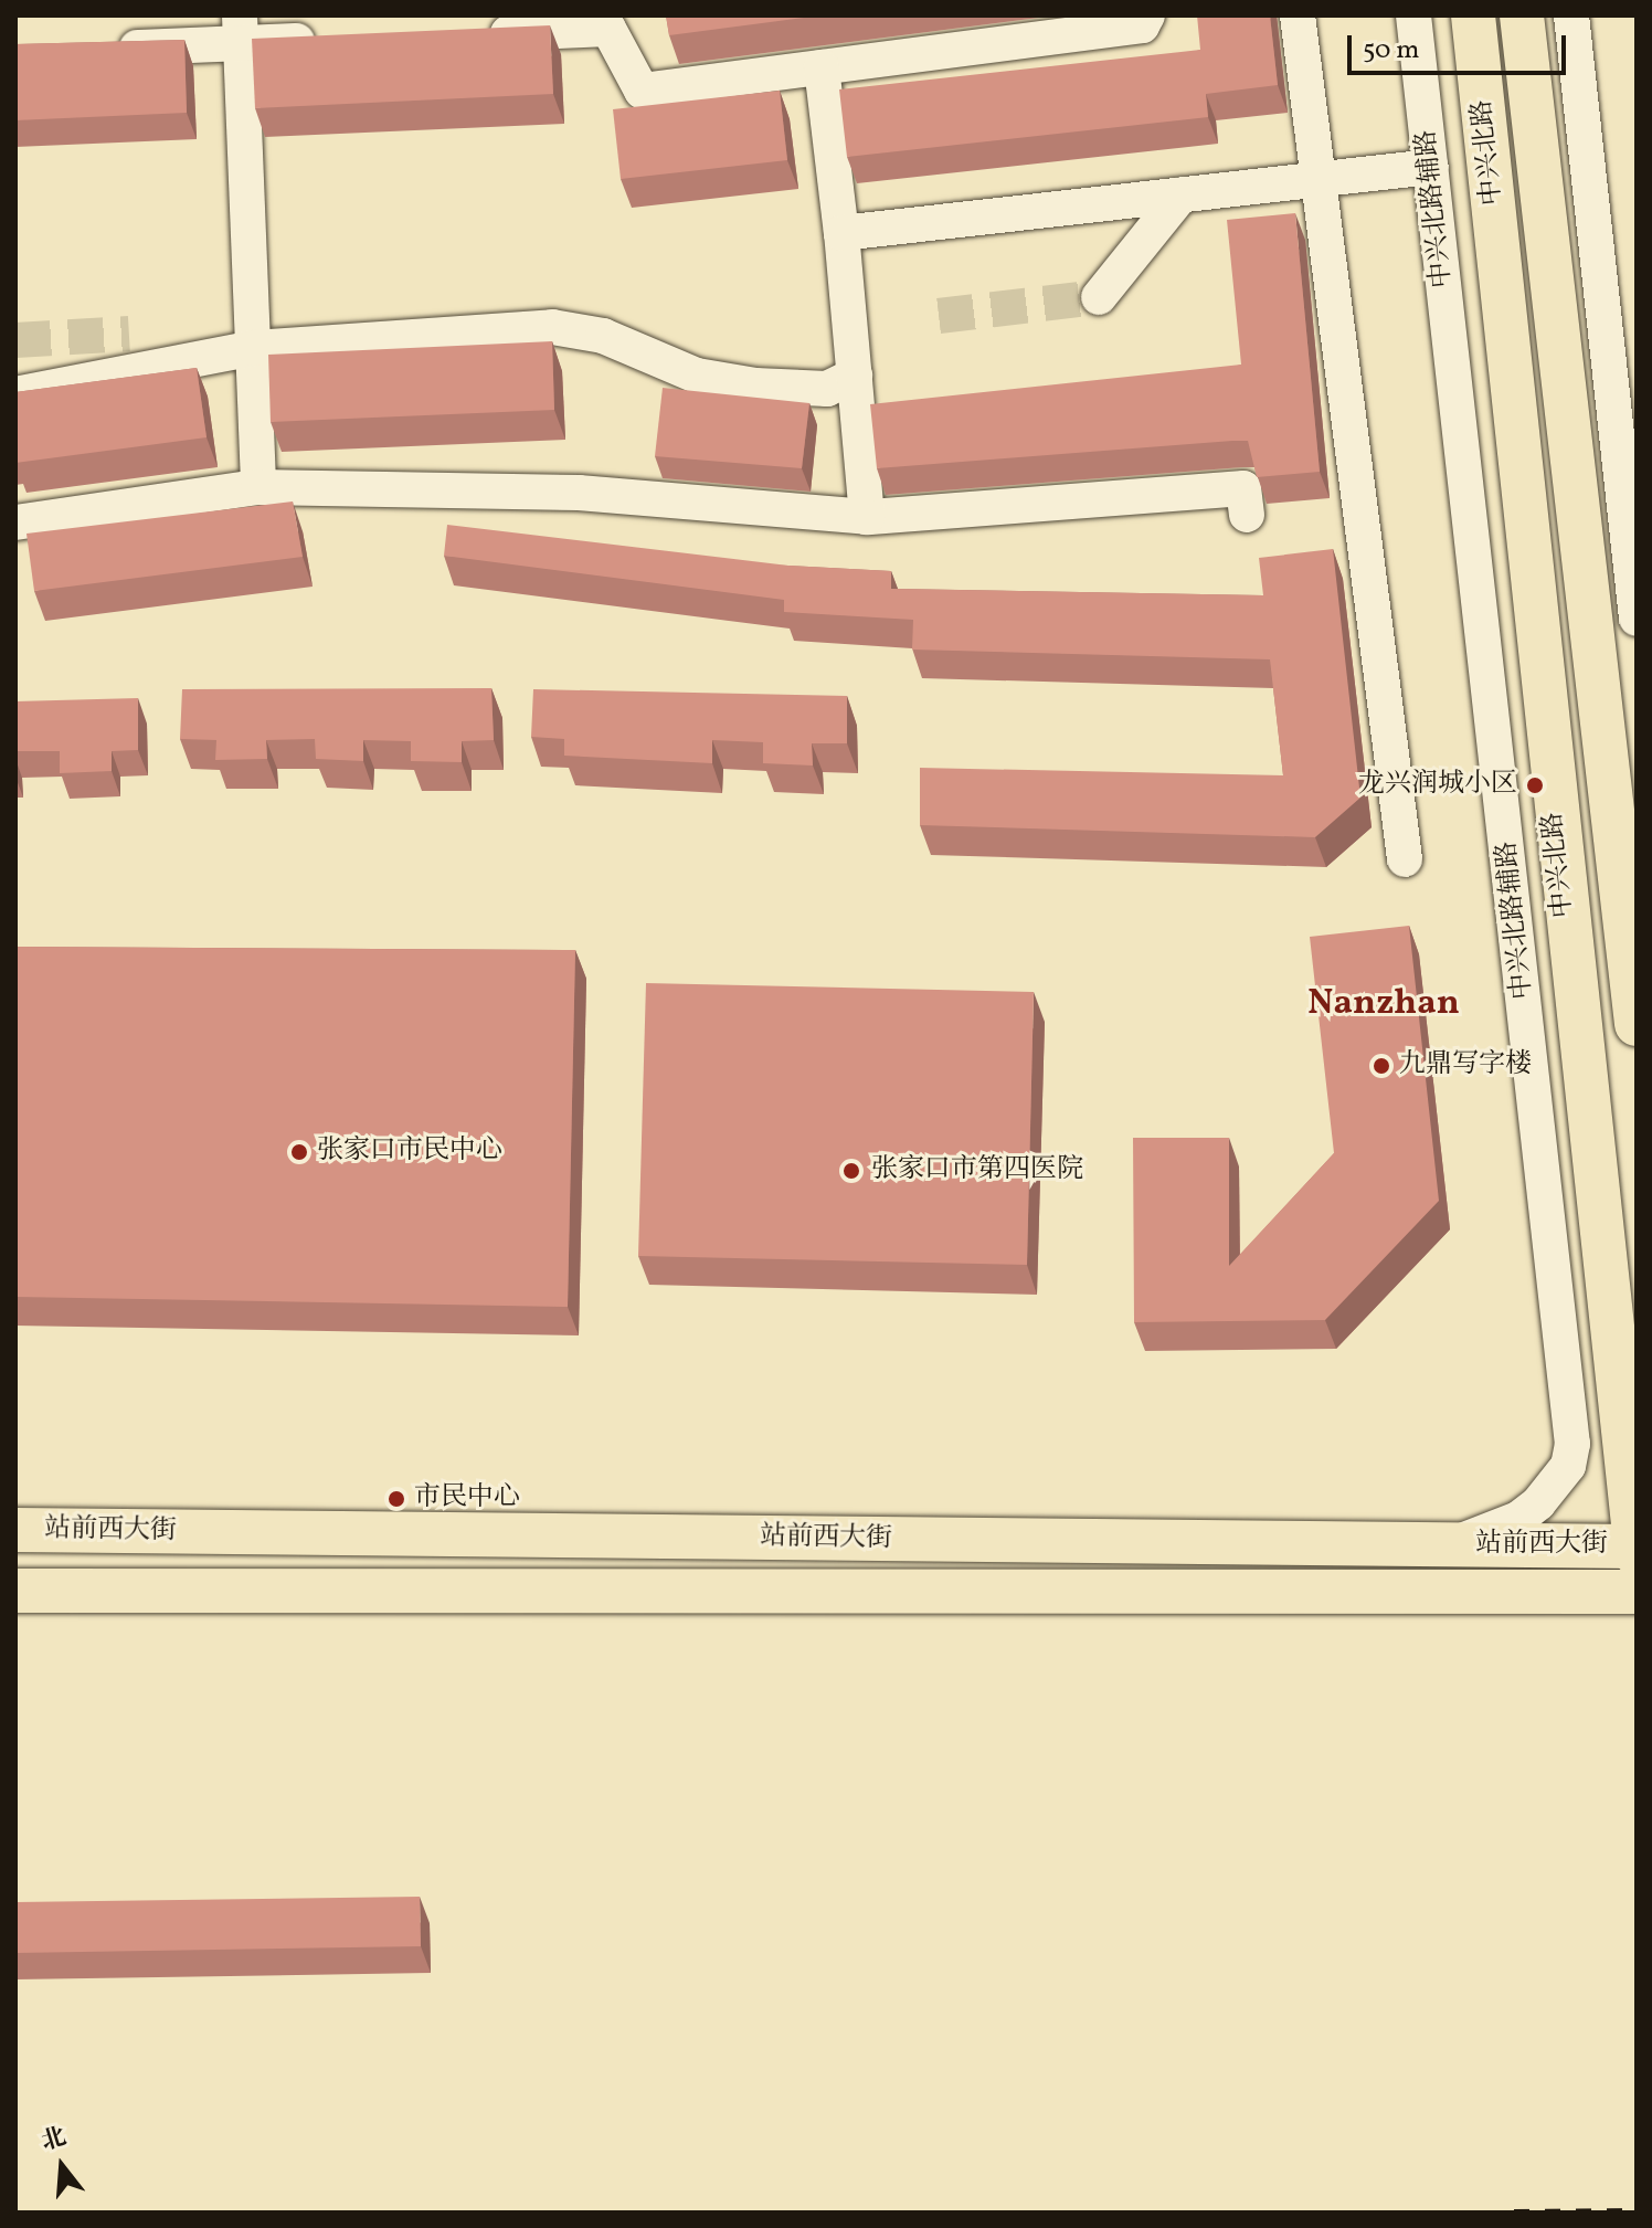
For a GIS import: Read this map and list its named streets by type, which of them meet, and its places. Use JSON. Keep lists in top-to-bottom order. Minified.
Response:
{"streets":{"main road":["中兴北路","站前西大街"],"street":["中兴北路辅路"]},"crossings":[["中兴北路","站前西大街"],["中兴北路辅路","站前西大街"]],"districts":["Nanzhan"],"places":["龙兴润城小区","九鼎写字楼","张家口市民中心","张家口市第四医院","市民中心"],"scale_bar":"50 m","north":"top"}
